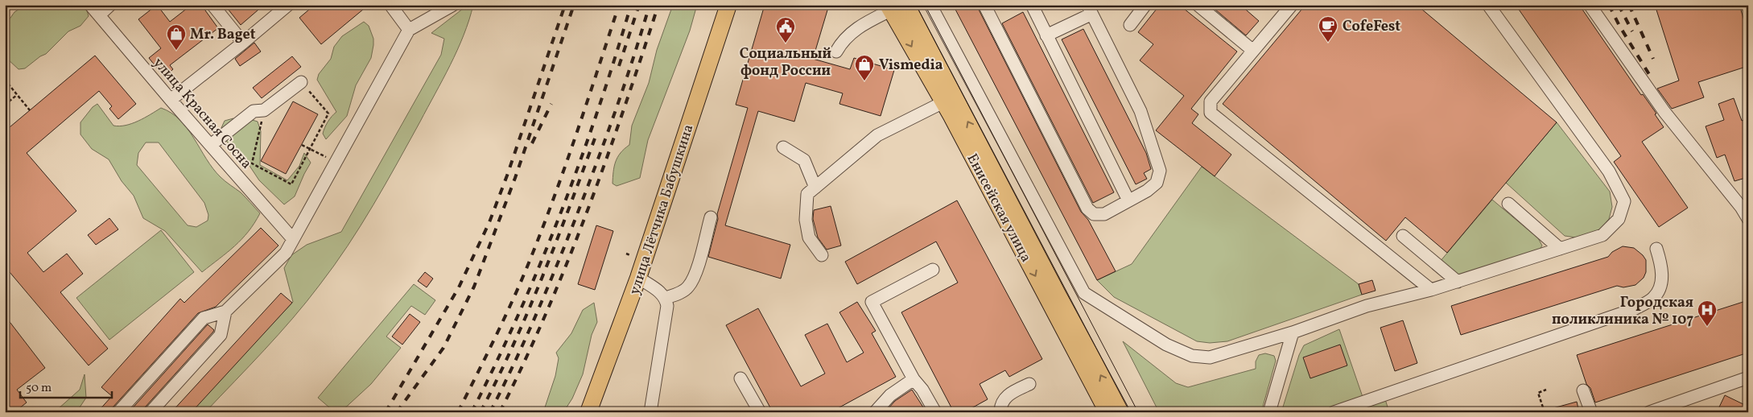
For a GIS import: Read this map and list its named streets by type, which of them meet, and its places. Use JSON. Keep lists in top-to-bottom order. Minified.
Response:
{"streets":{"main road":["Енисейская улица","улица Лётчика Бабушкина"],"street":["улица Красная Сосна"]},"places":{"cafe":["CofeFest"],"public building":["Социальный фонд России"],"shop":["Mr. Baget","Vismedia"],"hospital":["Городская поликлиника № 107"]},"scale_bar":"50 m"}
